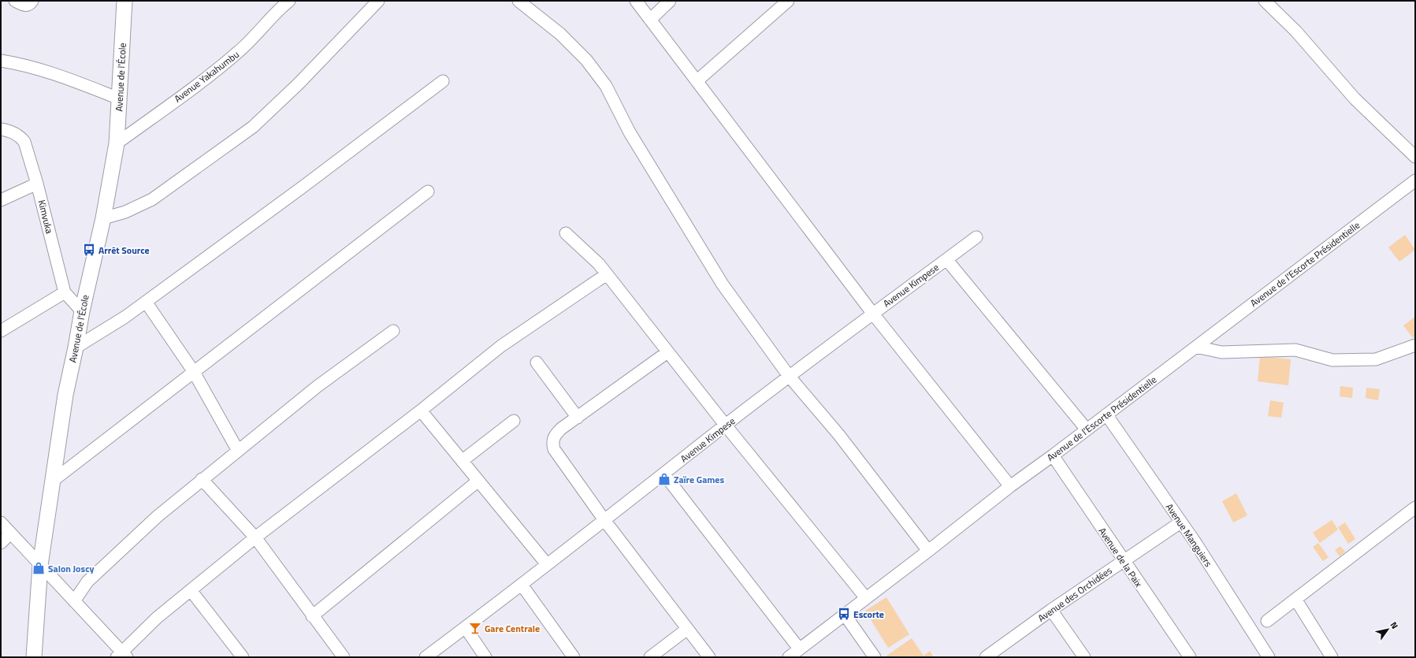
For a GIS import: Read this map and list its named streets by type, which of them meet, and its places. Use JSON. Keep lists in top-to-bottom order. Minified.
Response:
{"streets":{"main road":["Avenue de l'École"],"street":["Avenue Yakahumbu","Kimvuka","Avenue de l'Escorte Présidentielle","Avenue Kimpese","Avenue Manguiers","Avenue de la Paix","Avenue des Orchidées"]},"crossings":[["Avenue Yakahumbu","Avenue de l'École"],["Avenue de l'Escorte Présidentielle","Avenue Manguiers"],["Avenue de l'Escorte Présidentielle","Avenue de la Paix"],["Avenue Manguiers","Avenue des Orchidées"],["Avenue de la Paix","Avenue des Orchidées"]],"places":{"bus stop":["Arrêt Source","Escorte"],"shop":["Zaïre Games","Salon Joscy"],"bar":["Gare Centrale"]},"north":"top right"}
